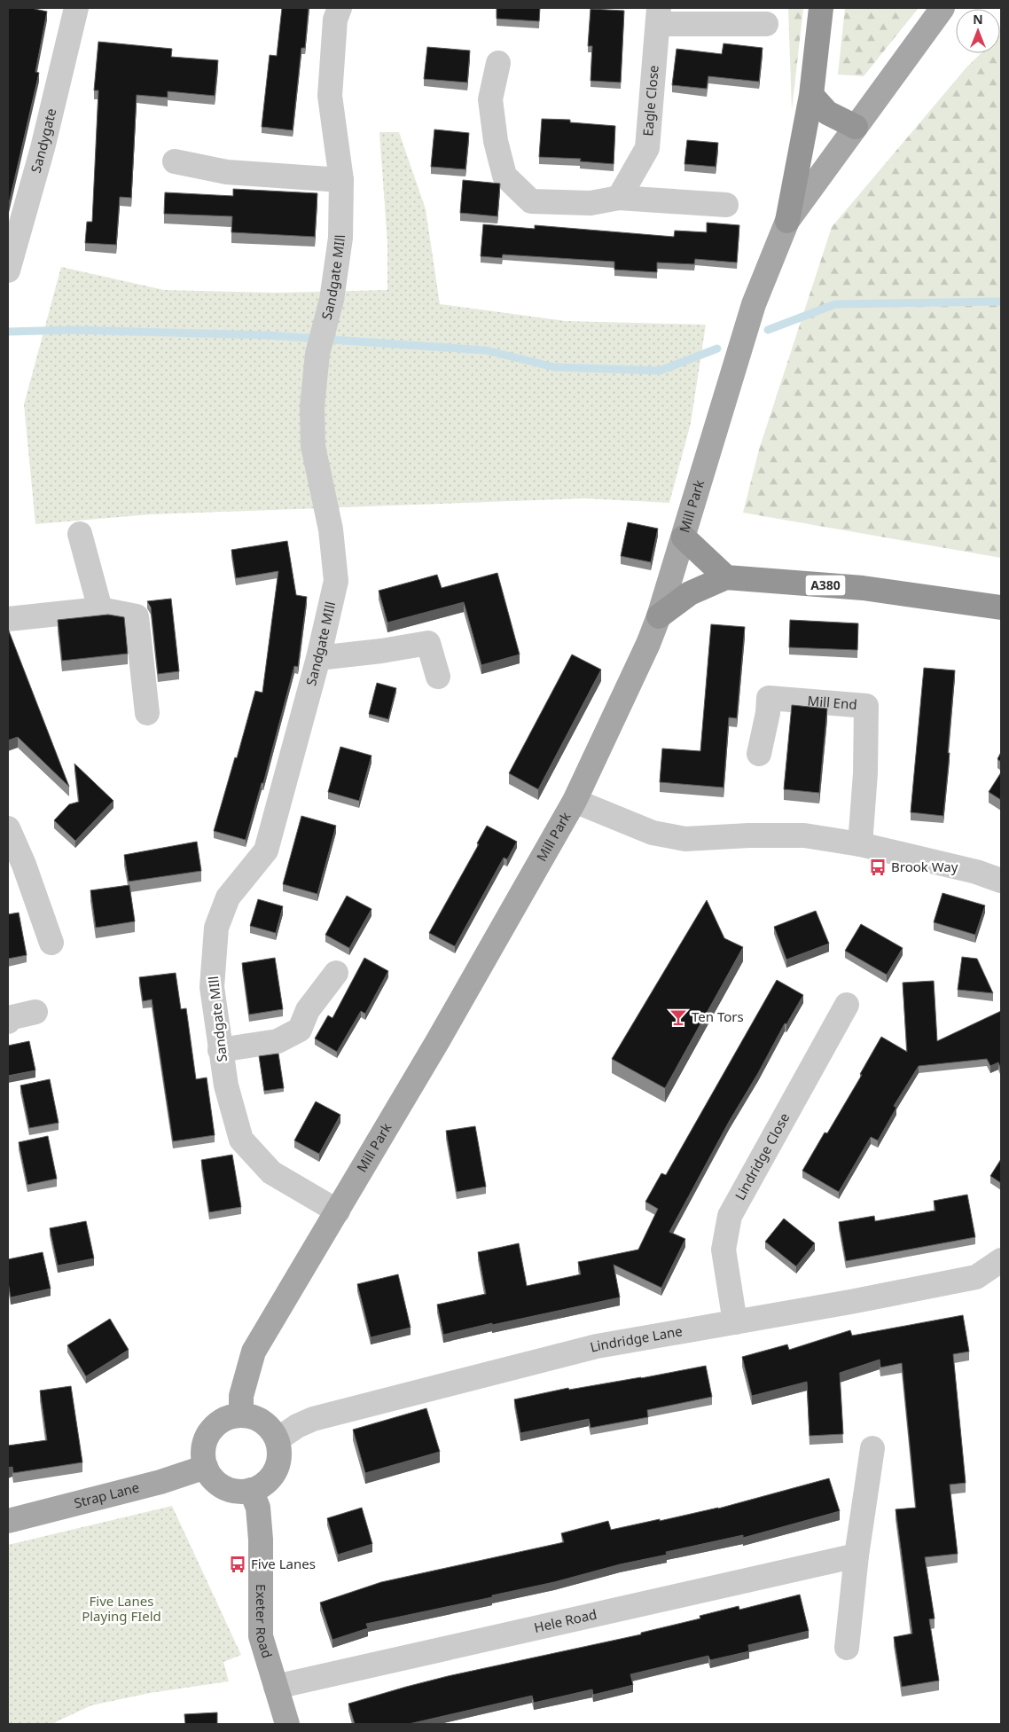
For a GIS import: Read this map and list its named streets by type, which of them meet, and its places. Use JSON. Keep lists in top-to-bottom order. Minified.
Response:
{"streets":{"highway":["A380"],"main road":["Mill Park","Strap Lane","Exeter Road"],"street":["Eagle Close","Sandygate","Sandgate MIll","Mill End","Lindridge Close","Lindridge Lane","Hele Road"]},"crossings":[["Sandgate MIll","Mill Park"],["Mill Park","A380"],["Mill Park","Lindridge Lane"],["Mill Park","Strap Lane"],["Mill Park","Exeter Road"],["Lindridge Close","Lindridge Lane"],["Lindridge Lane","Strap Lane"],["Lindridge Lane","Exeter Road"],["Strap Lane","Exeter Road"],["Exeter Road","Hele Road"]],"parks":["Five Lanes Playing FIeld"],"places":{"bus stop":["Brook Way","Five Lanes"],"bar":["Ten Tors"]},"north":"top"}
